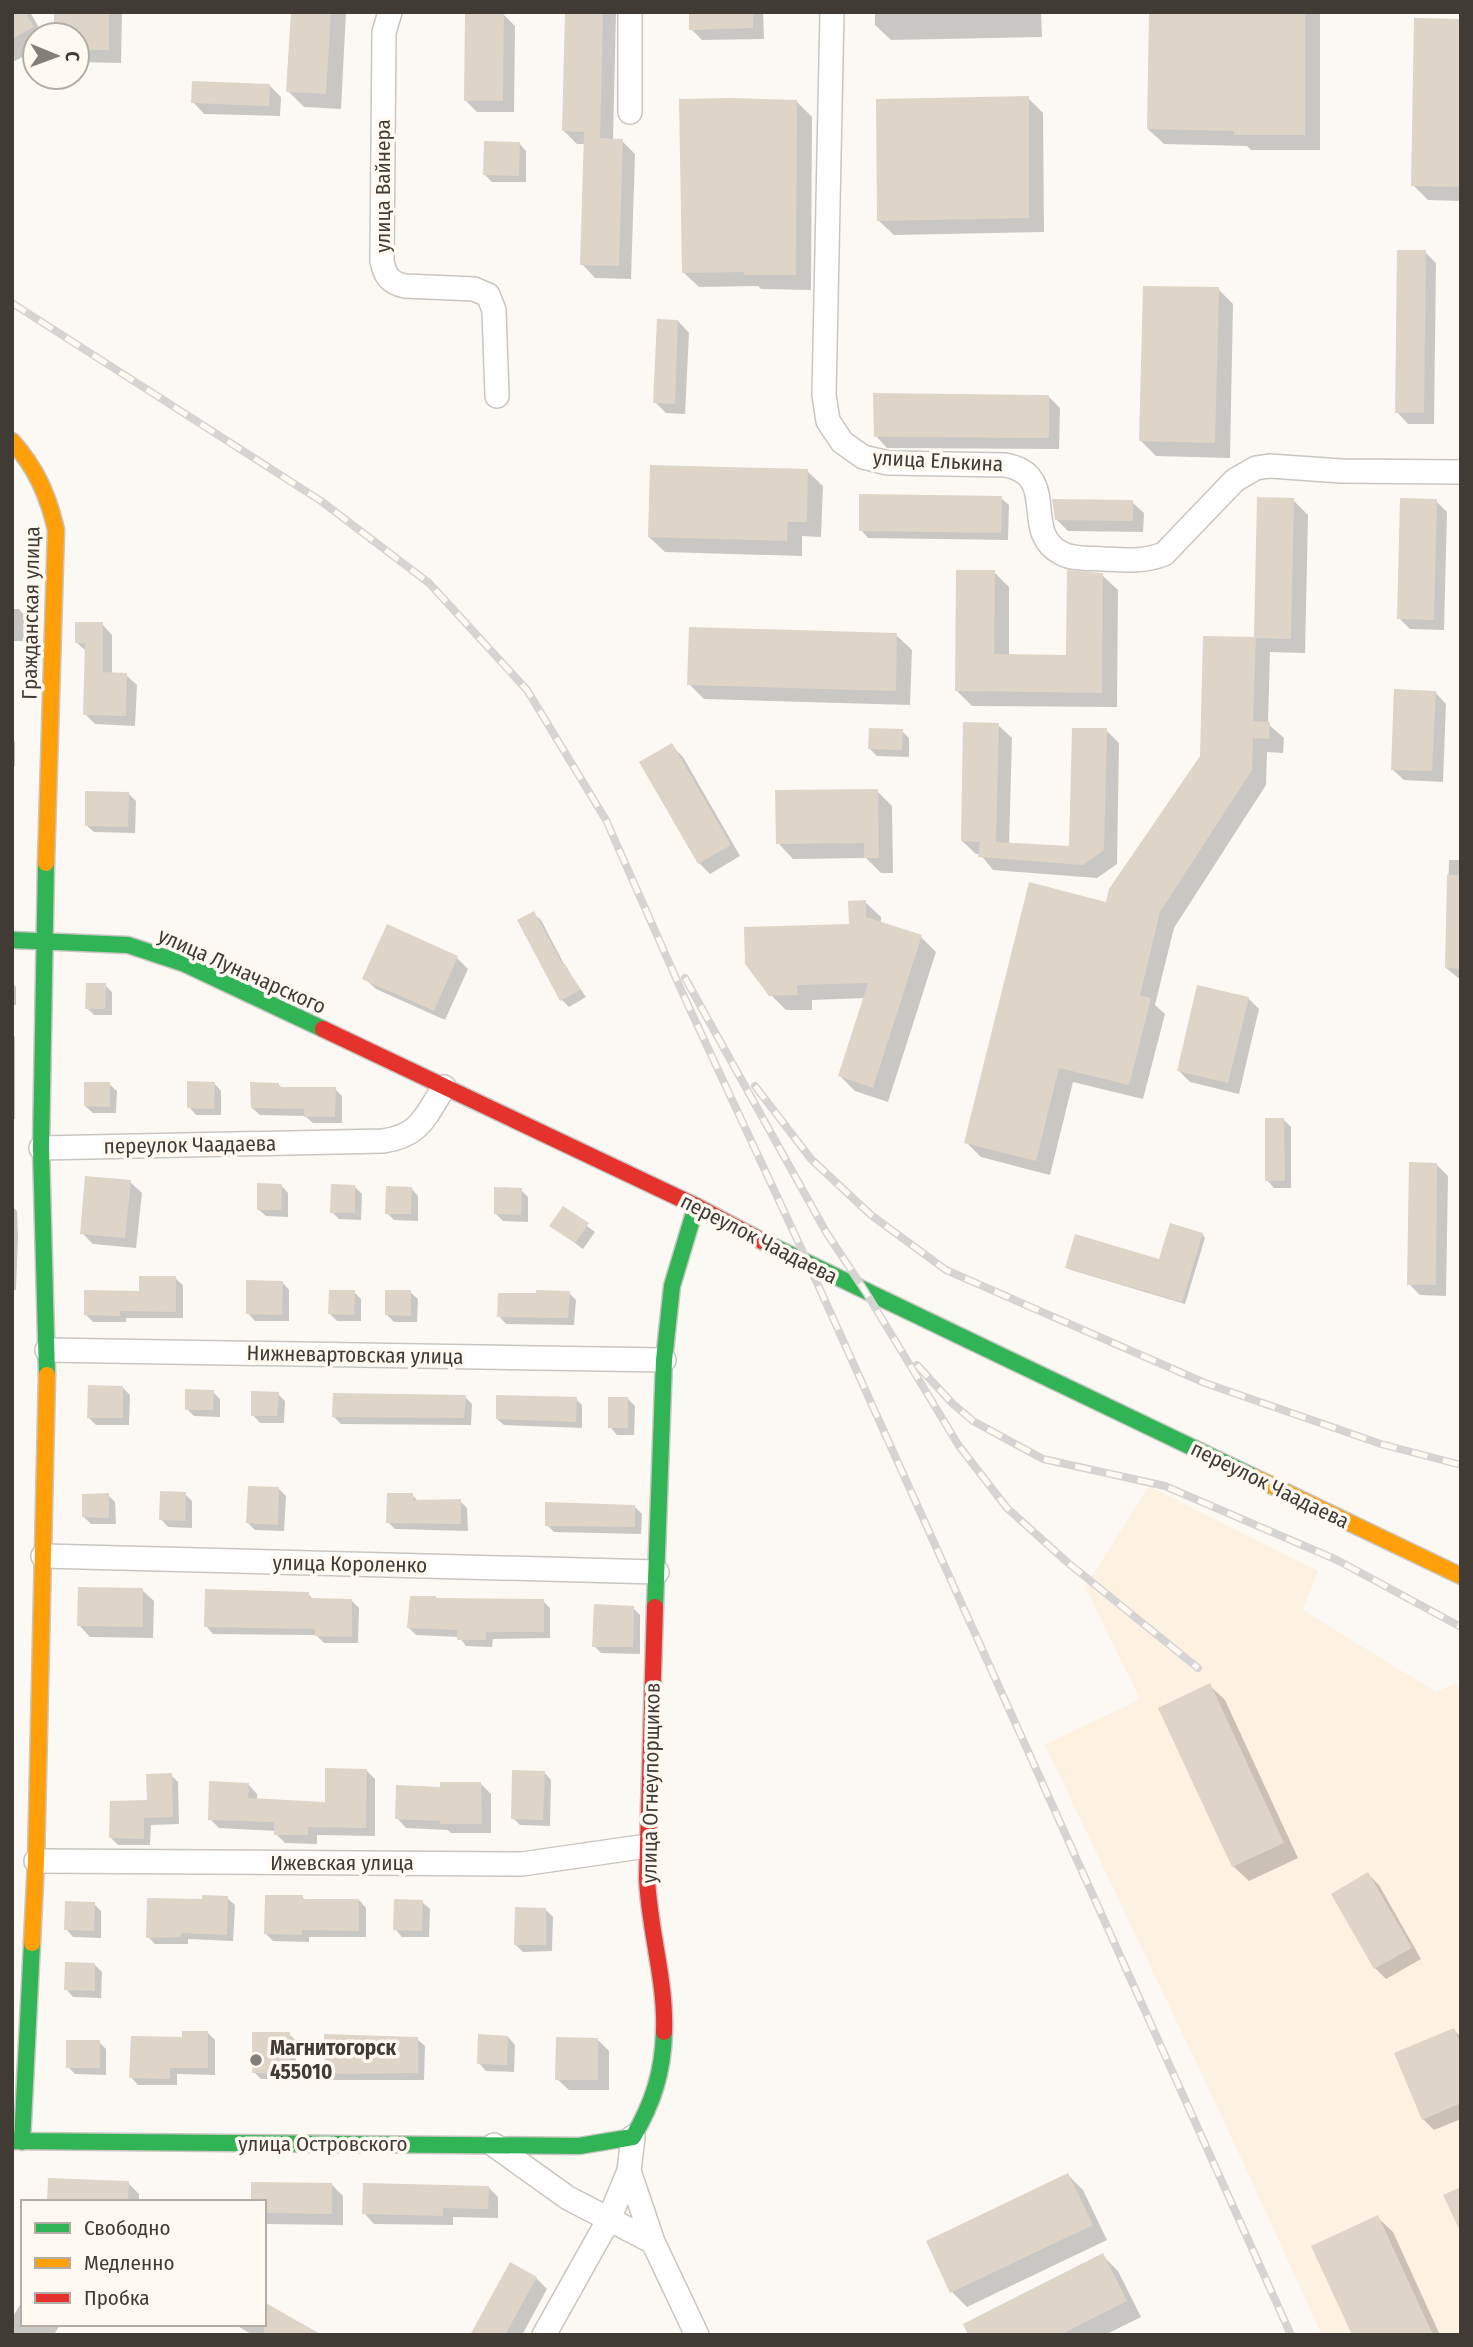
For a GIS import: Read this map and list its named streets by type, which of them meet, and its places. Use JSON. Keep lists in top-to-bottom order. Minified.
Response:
{"streets":{"street":["улица Вайнера","улица Елькина","Гражданская улица","улица Луначарского","переулок Чаадаева","Нижневартовская улица","улица Короленко","улица Огнеупорщиков","Ижевская улица","улица Островского"]},"crossings":[["Гражданская улица","улица Луначарского"],["Гражданская улица","переулок Чаадаева"],["Гражданская улица","Нижневартовская улица"],["Гражданская улица","улица Короленко"],["Гражданская улица","Ижевская улица"],["Гражданская улица","улица Островского"],["улица Луначарского","переулок Чаадаева"],["переулок Чаадаева","улица Огнеупорщиков"],["Нижневартовская улица","улица Огнеупорщиков"],["улица Короленко","улица Огнеупорщиков"],["улица Огнеупорщиков","Ижевская улица"],["улица Огнеупорщиков","улица Островского"]],"places":["Магнитогорск 455010"],"legend":["Свободно","Медленно","Пробка"],"north":"right"}
